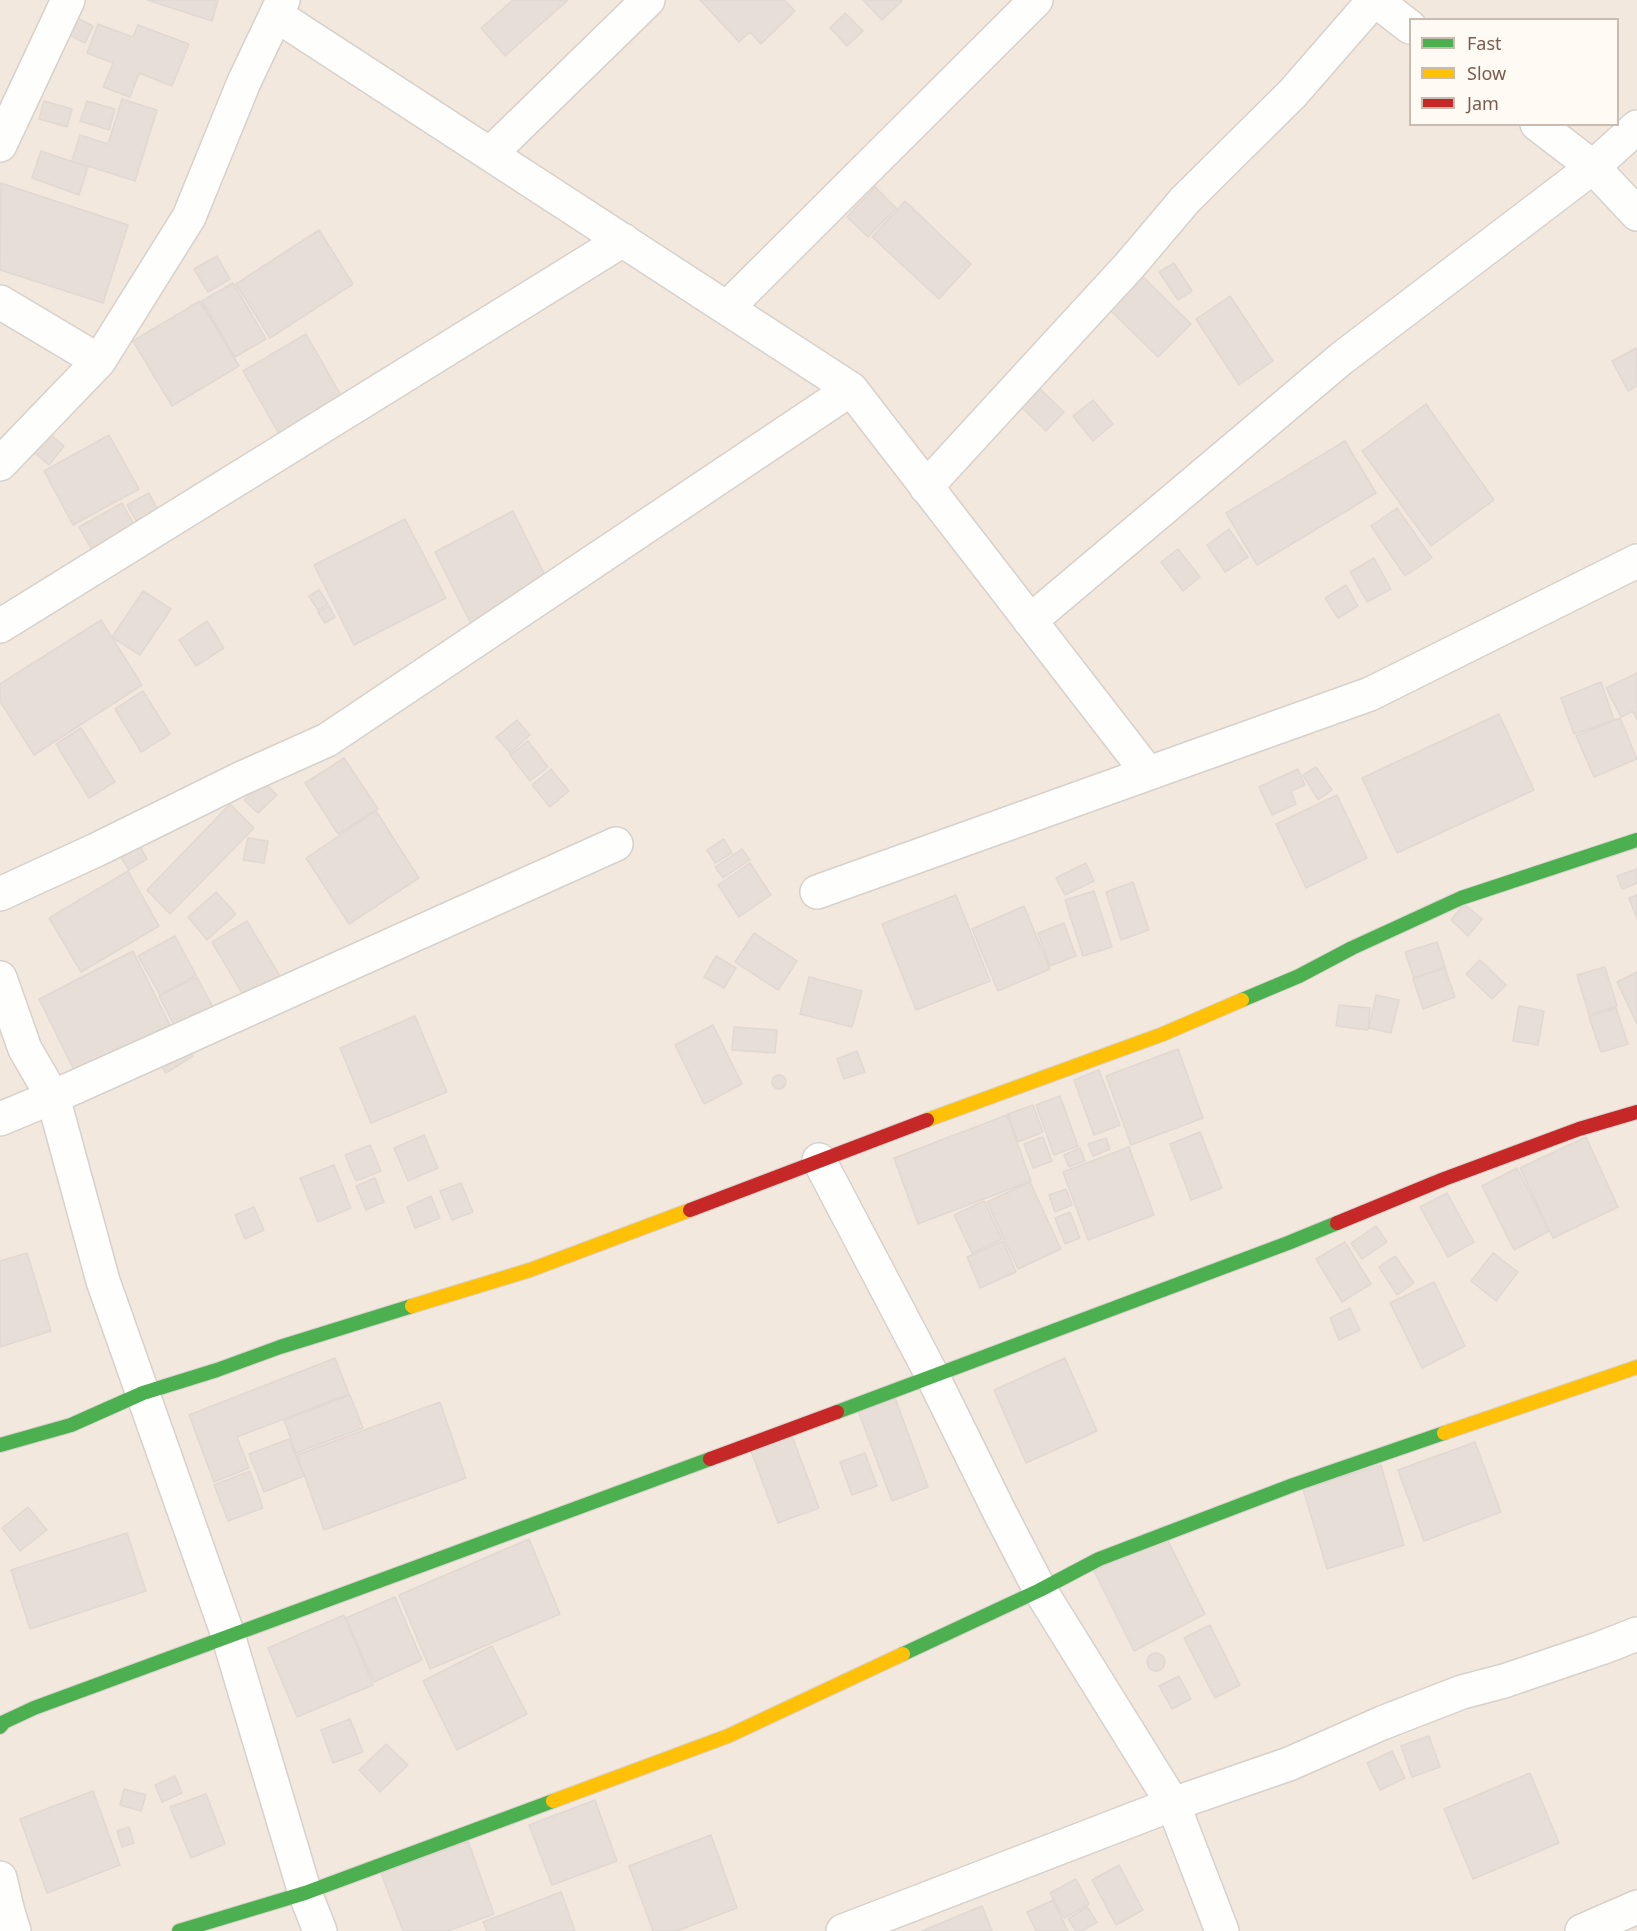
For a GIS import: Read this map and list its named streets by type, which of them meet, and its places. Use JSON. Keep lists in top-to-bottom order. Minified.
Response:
{"legend":["Fast","Slow","Jam"]}
